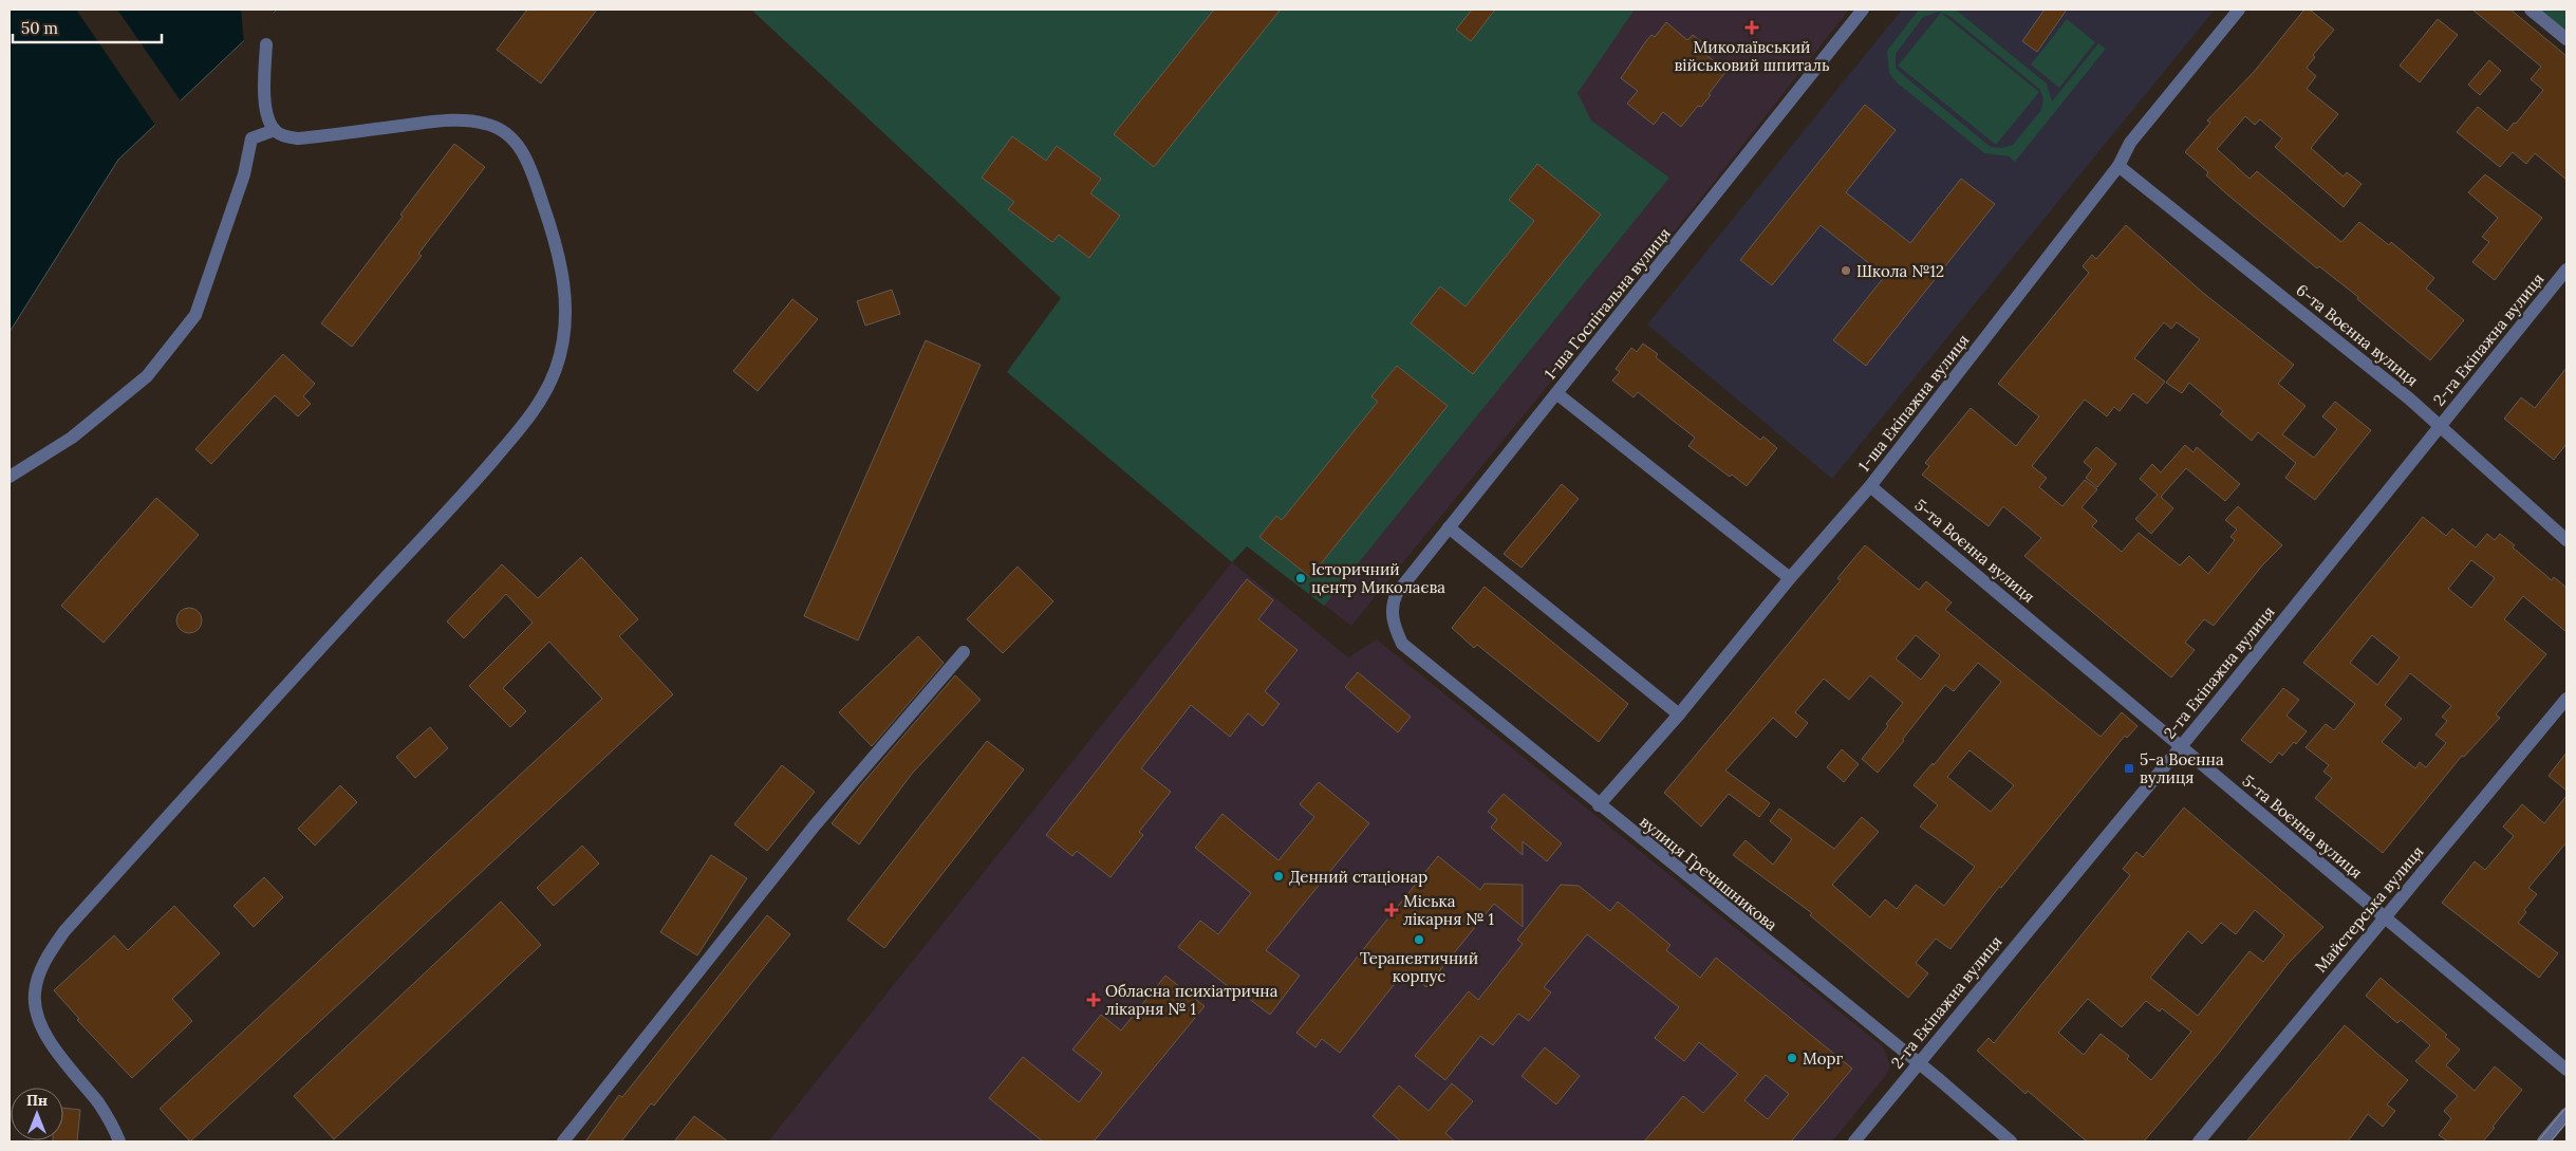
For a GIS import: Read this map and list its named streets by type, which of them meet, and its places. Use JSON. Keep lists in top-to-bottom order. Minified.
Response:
{"streets":{"street":["1-ша Госпітальна вулиця","6-та Воєнна вулиця","2-га Екіпажна вулиця","1-ша Екіпажна вулиця","5-та Воєнна вулиця","вулиця Гречишникова","Майстерська вулиця"]},"crossings":[["1-ша Госпітальна вулиця","вулиця Гречишникова"],["6-та Воєнна вулиця","2-га Екіпажна вулиця"],["6-та Воєнна вулиця","1-ша Екіпажна вулиця"],["2-га Екіпажна вулиця","5-та Воєнна вулиця"],["2-га Екіпажна вулиця","вулиця Гречишникова"],["1-ша Екіпажна вулиця","5-та Воєнна вулиця"],["1-ша Екіпажна вулиця","вулиця Гречишникова"],["5-та Воєнна вулиця","Майстерська вулиця"]],"places":{"health":["Миколаївський військовий шпиталь","Міська лікарня № 1","Обласна психіатрична лікарня № 1"],"other":["Школа №12","Історичний центр Миколаєва","Денний стаціонар","Терапевтичний корпус","Морг"],"transit":["5-а Воєнна вулиця"]},"scale_bar":"50 m","north":"top"}
